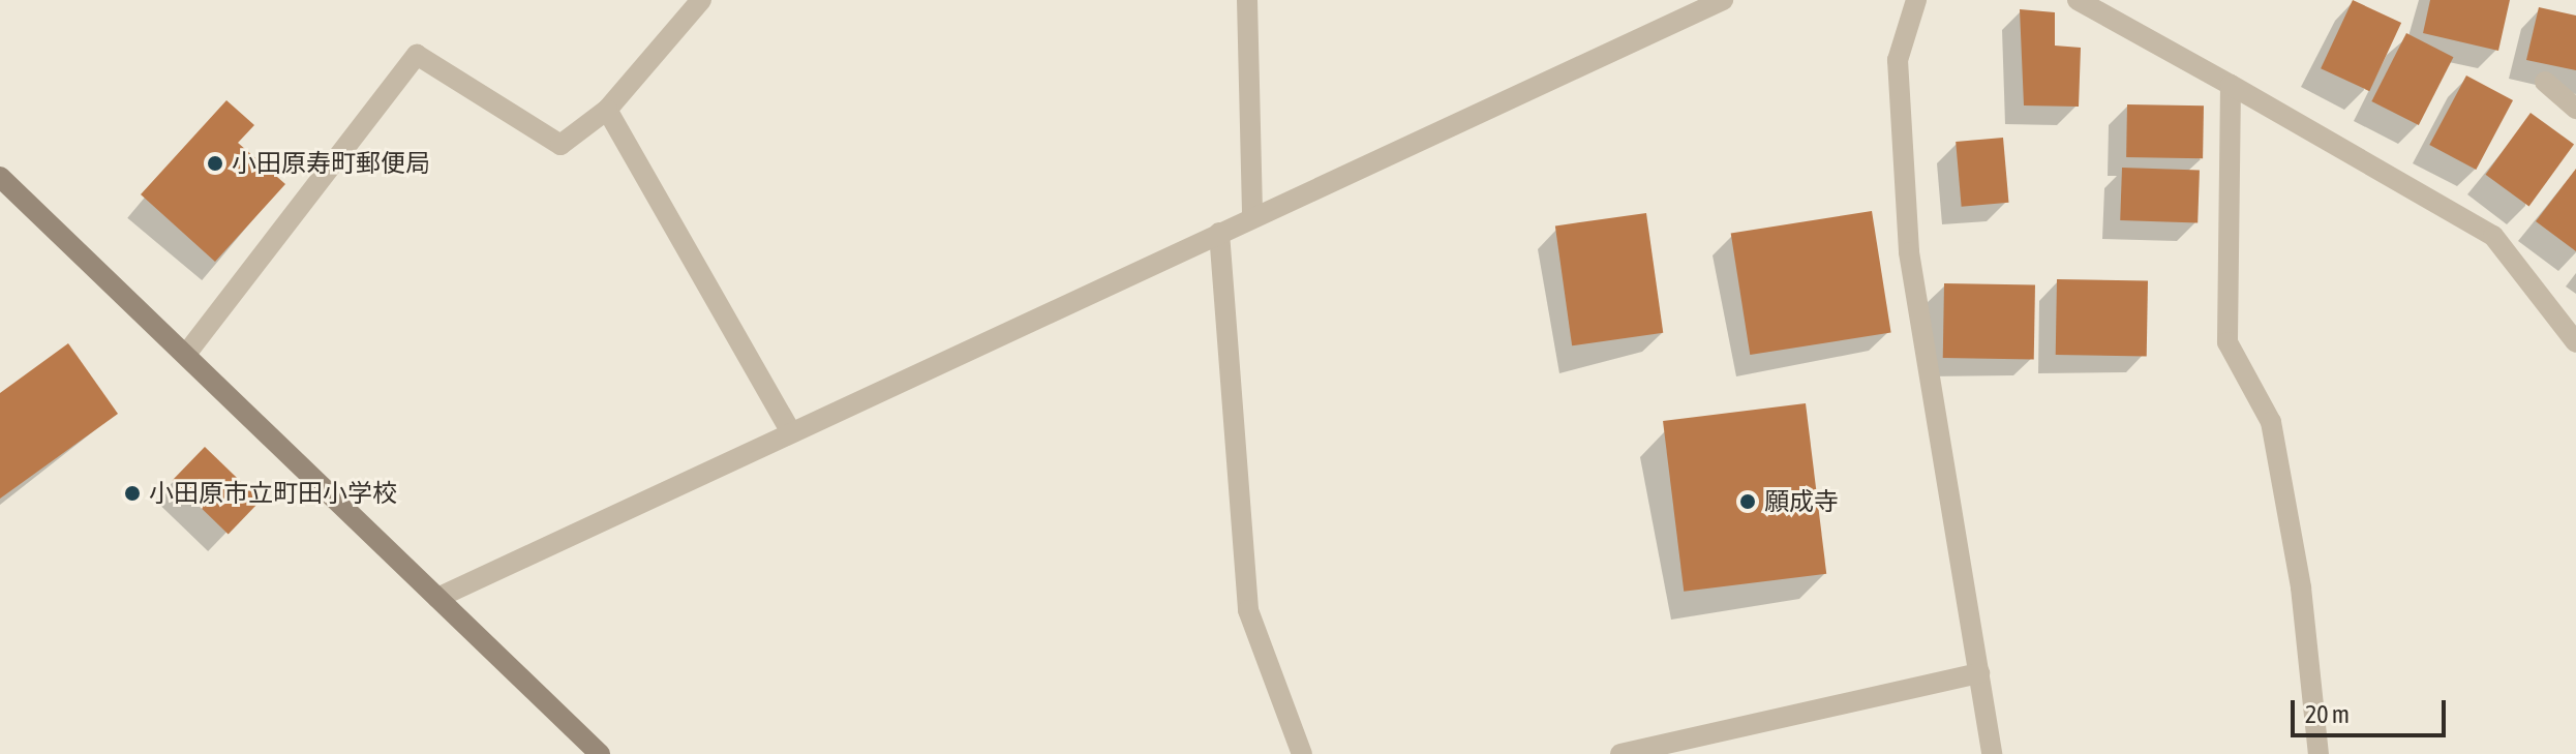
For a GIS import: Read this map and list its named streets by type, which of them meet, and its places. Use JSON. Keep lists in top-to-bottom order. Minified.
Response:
{"places":["小田原寿町郵便局","小田原市立町田小学校","願成寺"],"scale_bar":"20 m"}
